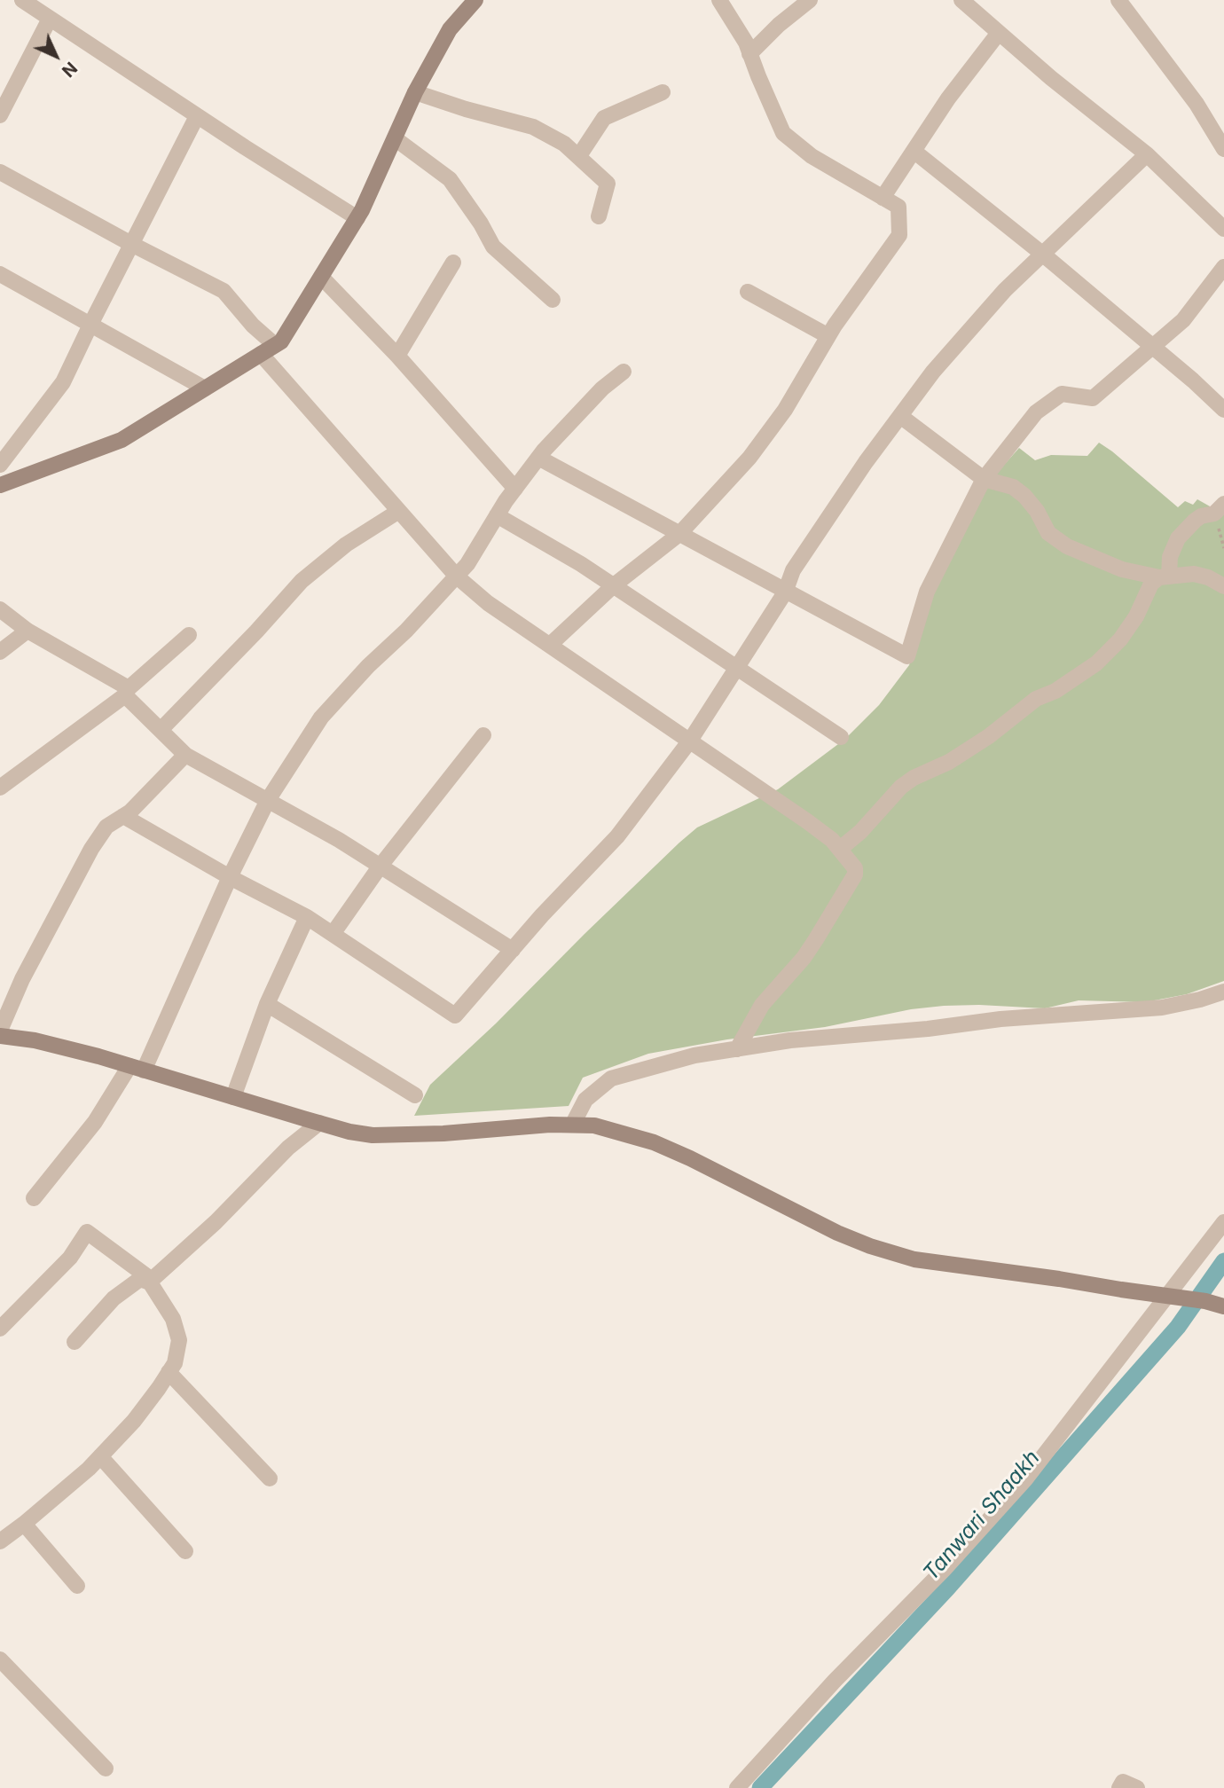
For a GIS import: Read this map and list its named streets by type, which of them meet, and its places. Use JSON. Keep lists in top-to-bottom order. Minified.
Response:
{"water":["Tanwari Shaakh"],"north":"bottom right"}
